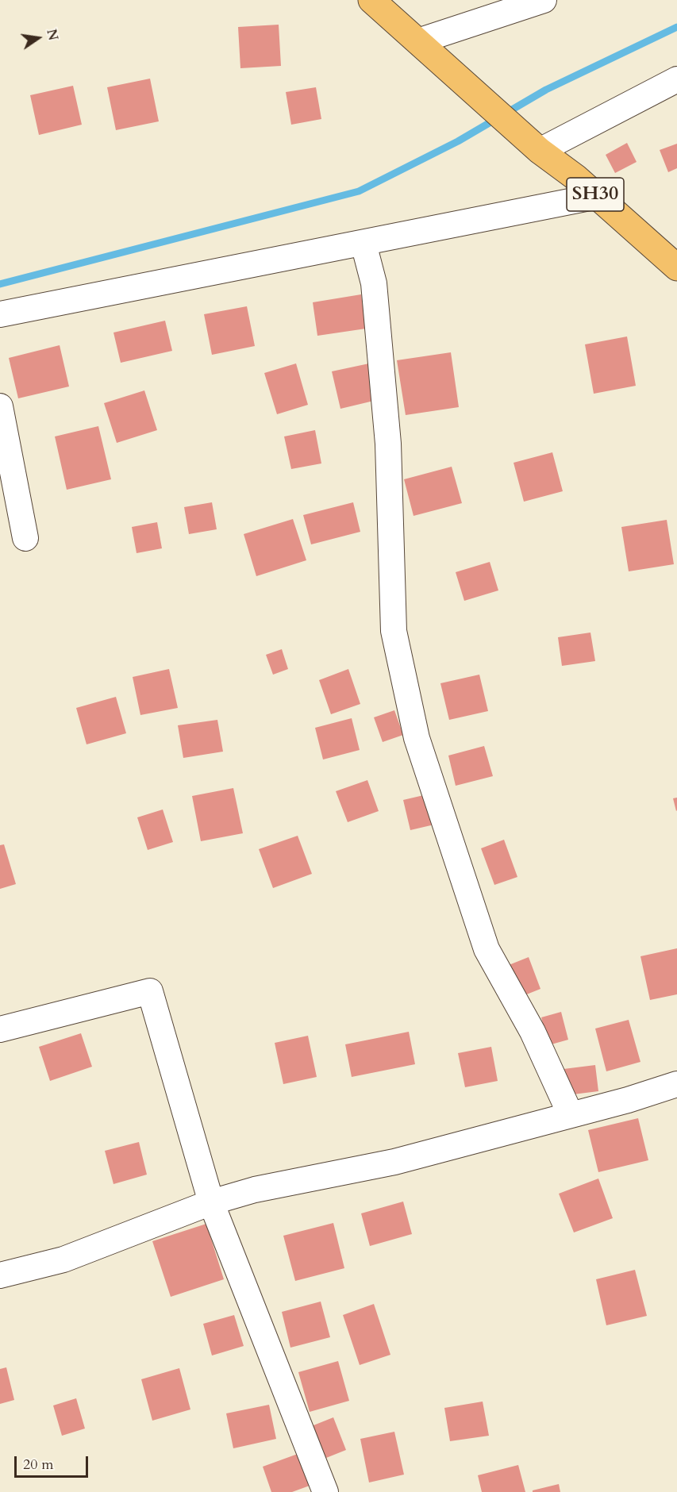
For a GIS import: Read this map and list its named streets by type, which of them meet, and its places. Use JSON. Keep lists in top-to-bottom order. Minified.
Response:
{"streets":{"main road":["SH30"]},"scale_bar":"20 m","north":"right"}
